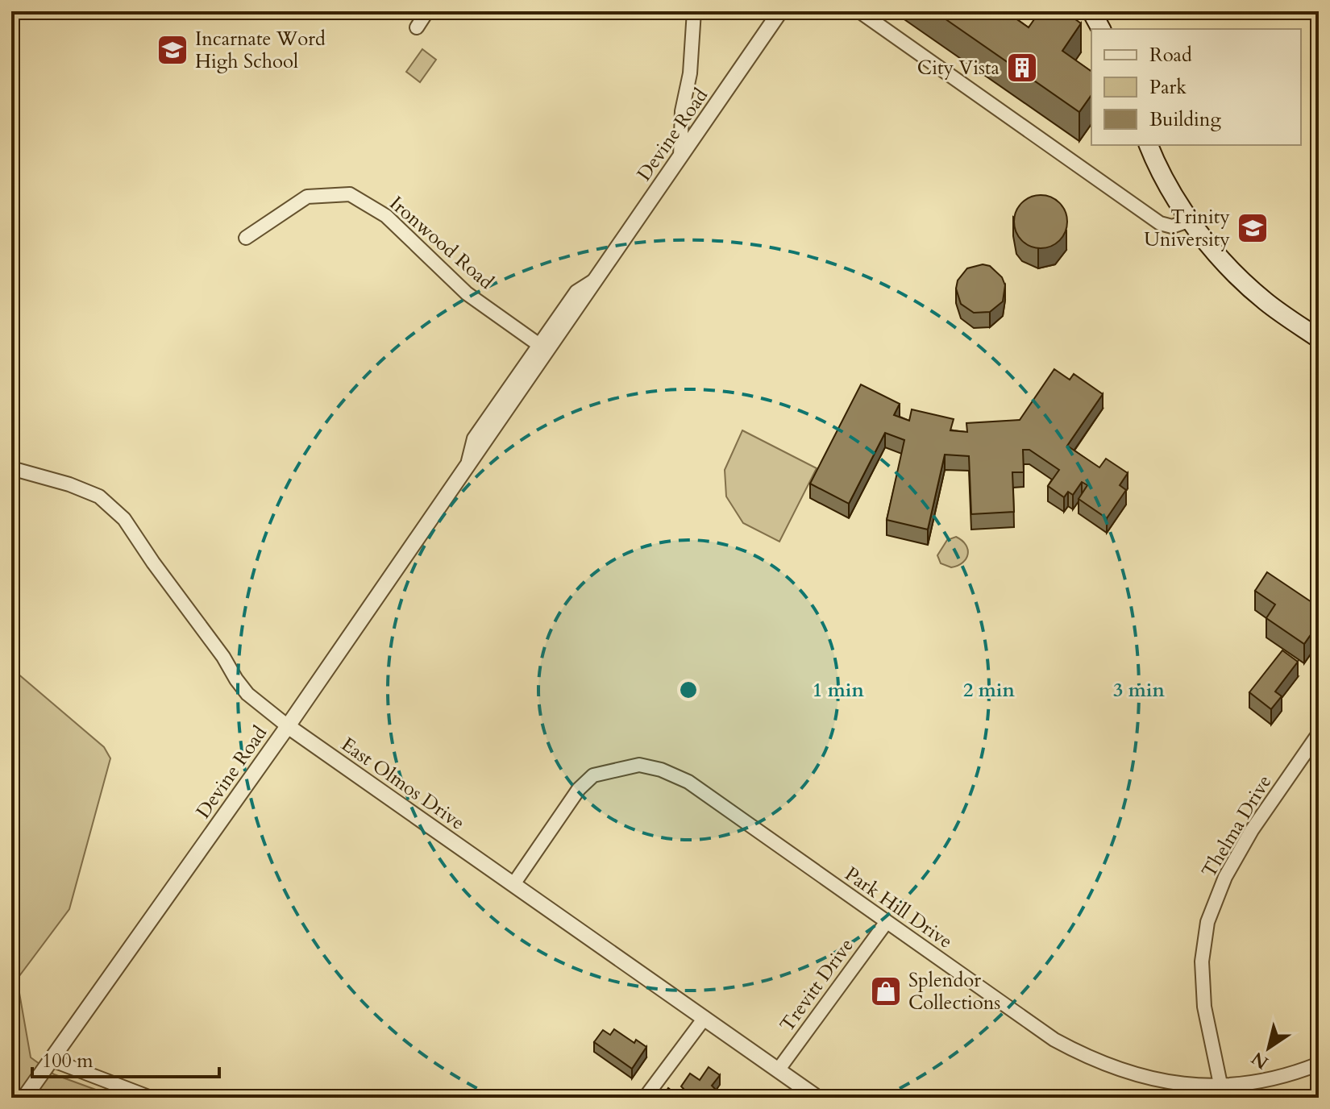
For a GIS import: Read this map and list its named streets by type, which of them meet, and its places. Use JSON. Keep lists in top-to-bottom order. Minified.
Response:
{"streets":{"street":["Devine Road","Ironwood Road","East Olmos Drive","Thelma Drive","Park Hill Drive","Trevitt Drive"]},"crossings":[["Devine Road","Ironwood Road"],["Devine Road","East Olmos Drive"],["East Olmos Drive","Park Hill Drive"],["East Olmos Drive","Trevitt Drive"],["Thelma Drive","Park Hill Drive"],["Park Hill Drive","Trevitt Drive"]],"places":{"school or university":["Incarnate Word High School","Trinity University"],"building":["City Vista"],"shop":["Splendor Collections"]},"legend":["Road","Park","Building"],"scale_bar":"100 m","north":"bottom left","rings":["1 min","2 min","3 min"]}
